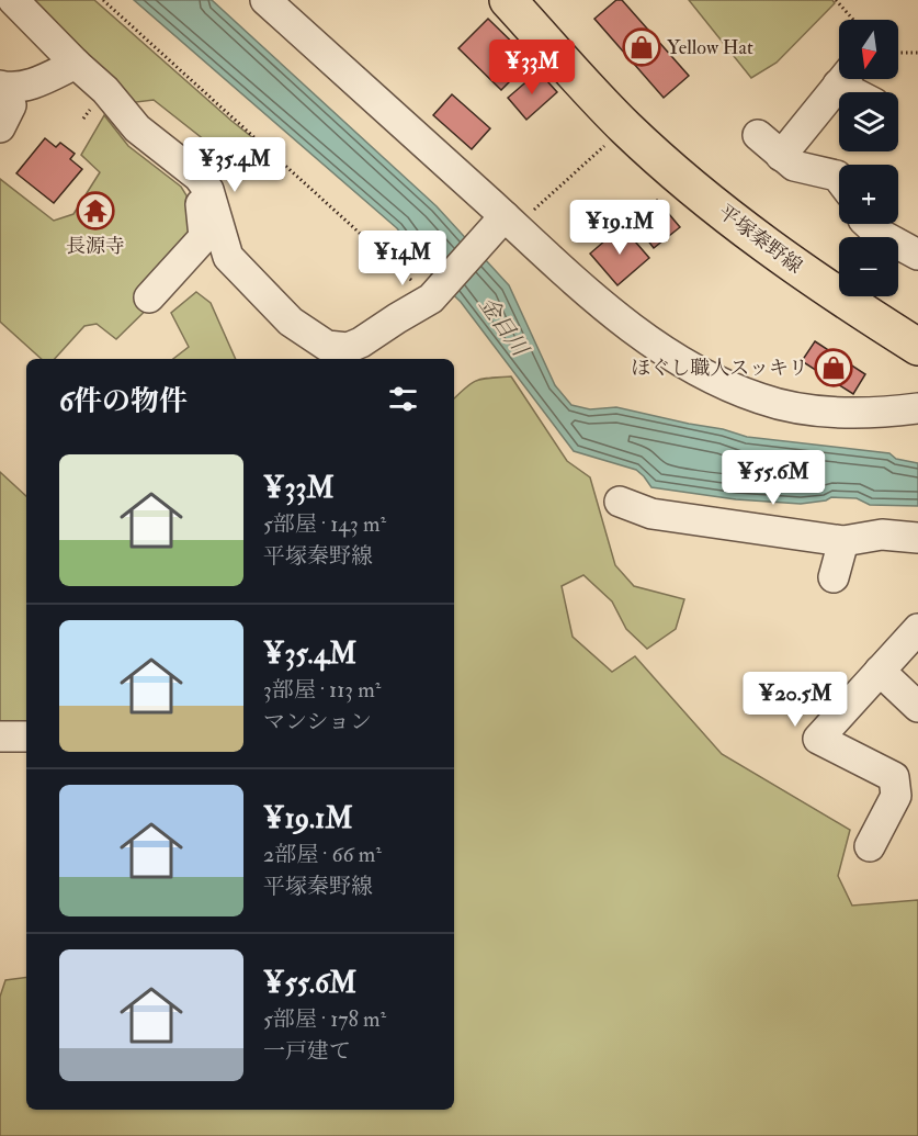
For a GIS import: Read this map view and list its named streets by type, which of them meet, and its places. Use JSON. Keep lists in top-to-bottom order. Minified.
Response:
{"streets":{"main road":["平塚秦野線"]},"water":["金目川"],"places":{"shop":["Yellow Hat","ほぐし職人スッキリ"],"temple":["長源寺"]},"north":"bottom","page":{"map_buttons":["+","−"],"price":["¥33M","¥35.4M","¥19.1M","¥14M","¥55.6M","¥20.5M"],"heading":"6件の物件","list":[{"name":"¥33M","note":"5部屋 · 143 m² · 平塚秦野線"},{"name":"¥35.4M","note":"3部屋 · 113 m² · マンション"},{"name":"¥19.1M","note":"2部屋 · 66 m² · 平塚秦野線"},{"name":"¥55.6M","note":"5部屋 · 178 m² · 一戸建て"}]}}
